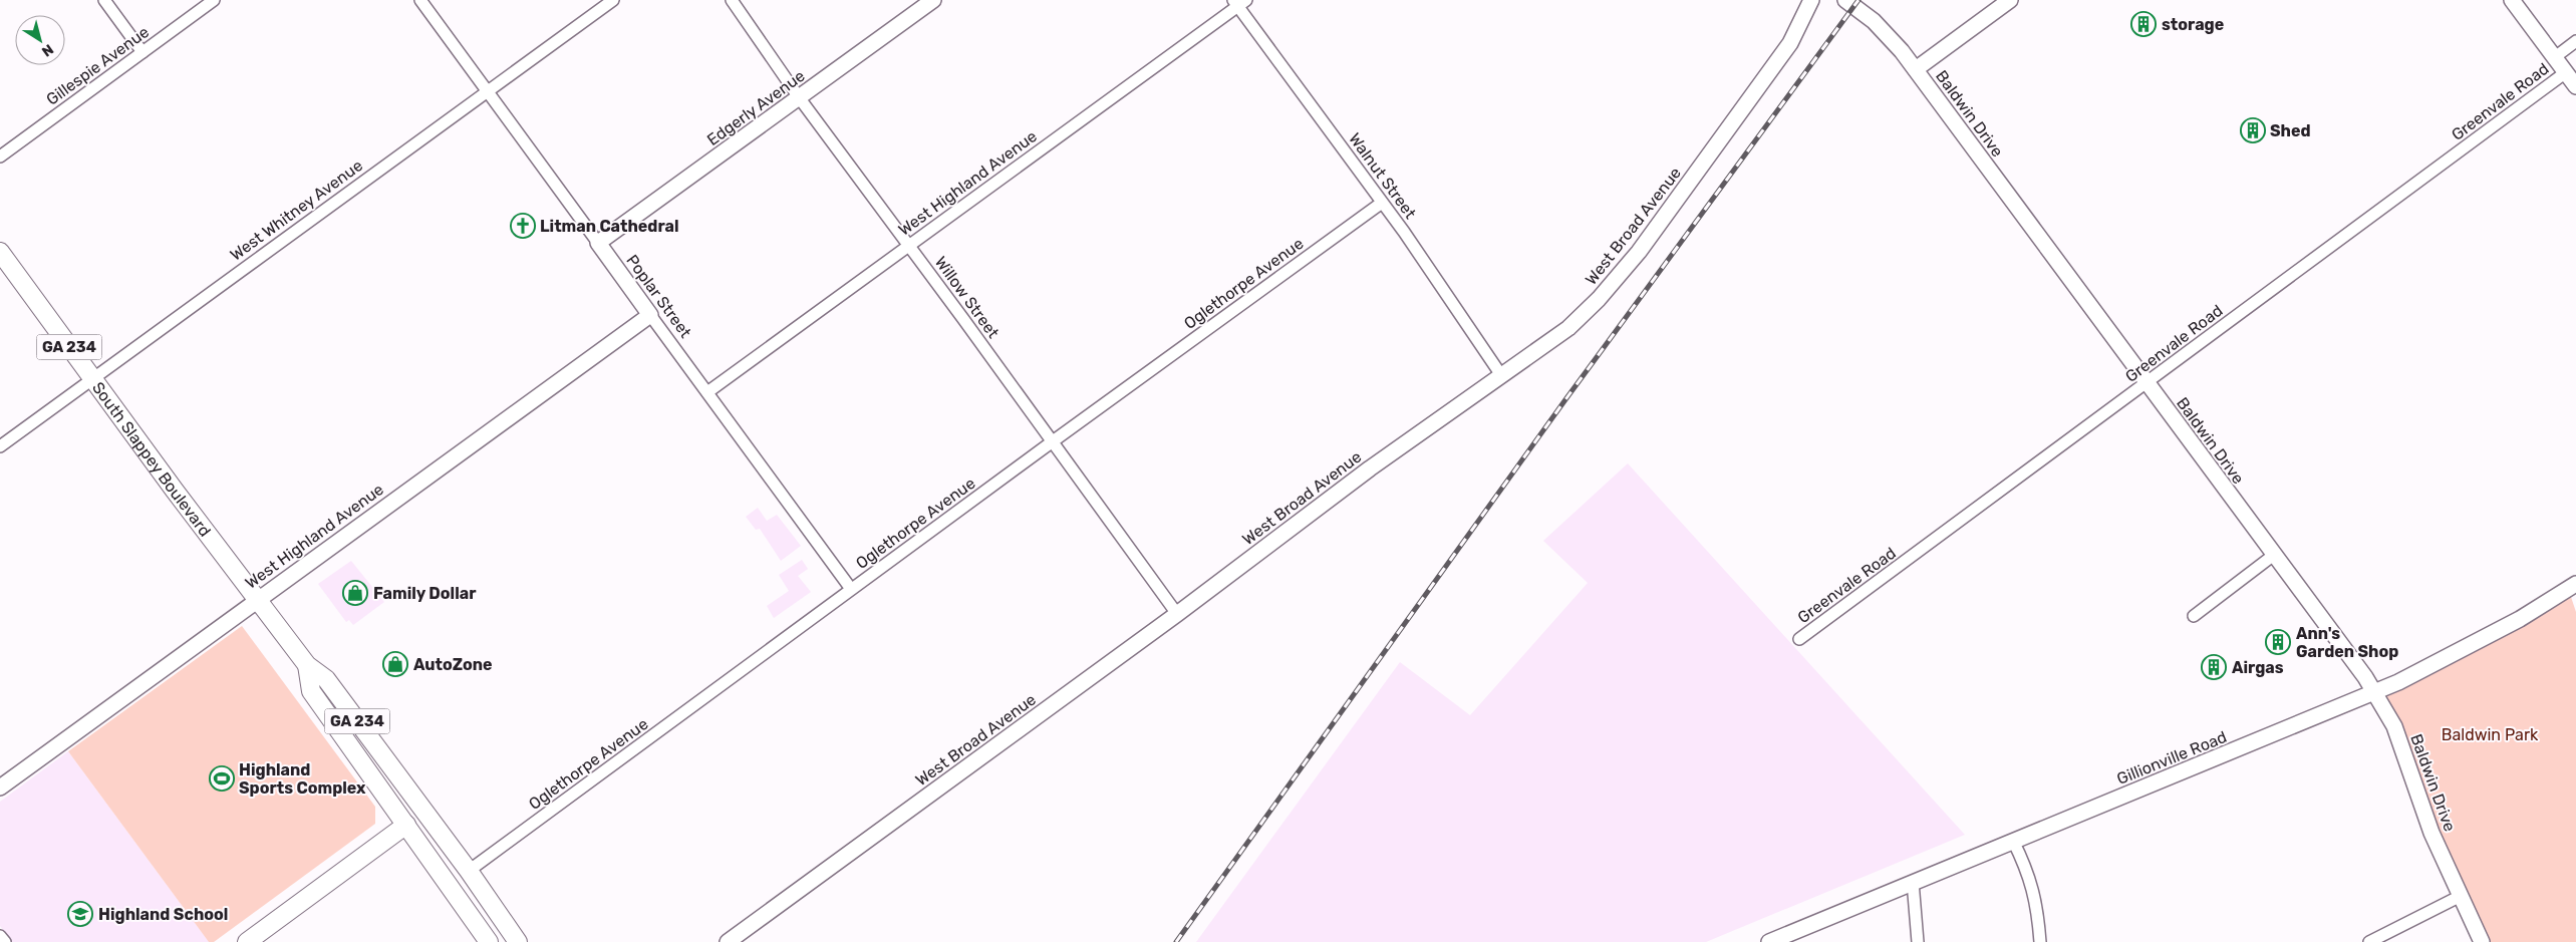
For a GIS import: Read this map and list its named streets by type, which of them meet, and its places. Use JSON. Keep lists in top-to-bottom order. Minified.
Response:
{"streets":{"main road":["GA 234","South Slappey Boulevard"],"street":["Gillespie Avenue","Greenvale Road","Edgerly Avenue","Baldwin Drive","Walnut Street","West Highland Avenue","West Whitney Avenue","West Broad Avenue","Oglethorpe Avenue","Poplar Street","Willow Street","Gillionville Road"]},"crossings":[["Greenvale Road","Baldwin Drive"],["Edgerly Avenue","Poplar Street"],["Edgerly Avenue","Willow Street"],["Baldwin Drive","Gillionville Road"],["Walnut Street","West Highland Avenue"],["Walnut Street","West Broad Avenue"],["Walnut Street","Oglethorpe Avenue"],["West Highland Avenue","Poplar Street"],["West Highland Avenue","Willow Street"],["West Highland Avenue","South Slappey Boulevard"],["West Whitney Avenue","Poplar Street"],["West Whitney Avenue","South Slappey Boulevard"],["West Broad Avenue","Willow Street"],["Oglethorpe Avenue","Poplar Street"],["Oglethorpe Avenue","Willow Street"],["Oglethorpe Avenue","South Slappey Boulevard"]],"parks":["Baldwin Park"],"places":{"building":["storage","Shed","Ann's Garden Shop","Airgas"],"church":["Litman Cathedral"],"shop":["Family Dollar","AutoZone"],"sports":["Highland Sports Complex"],"school or university":["Highland School"]},"north":"bottom right"}
